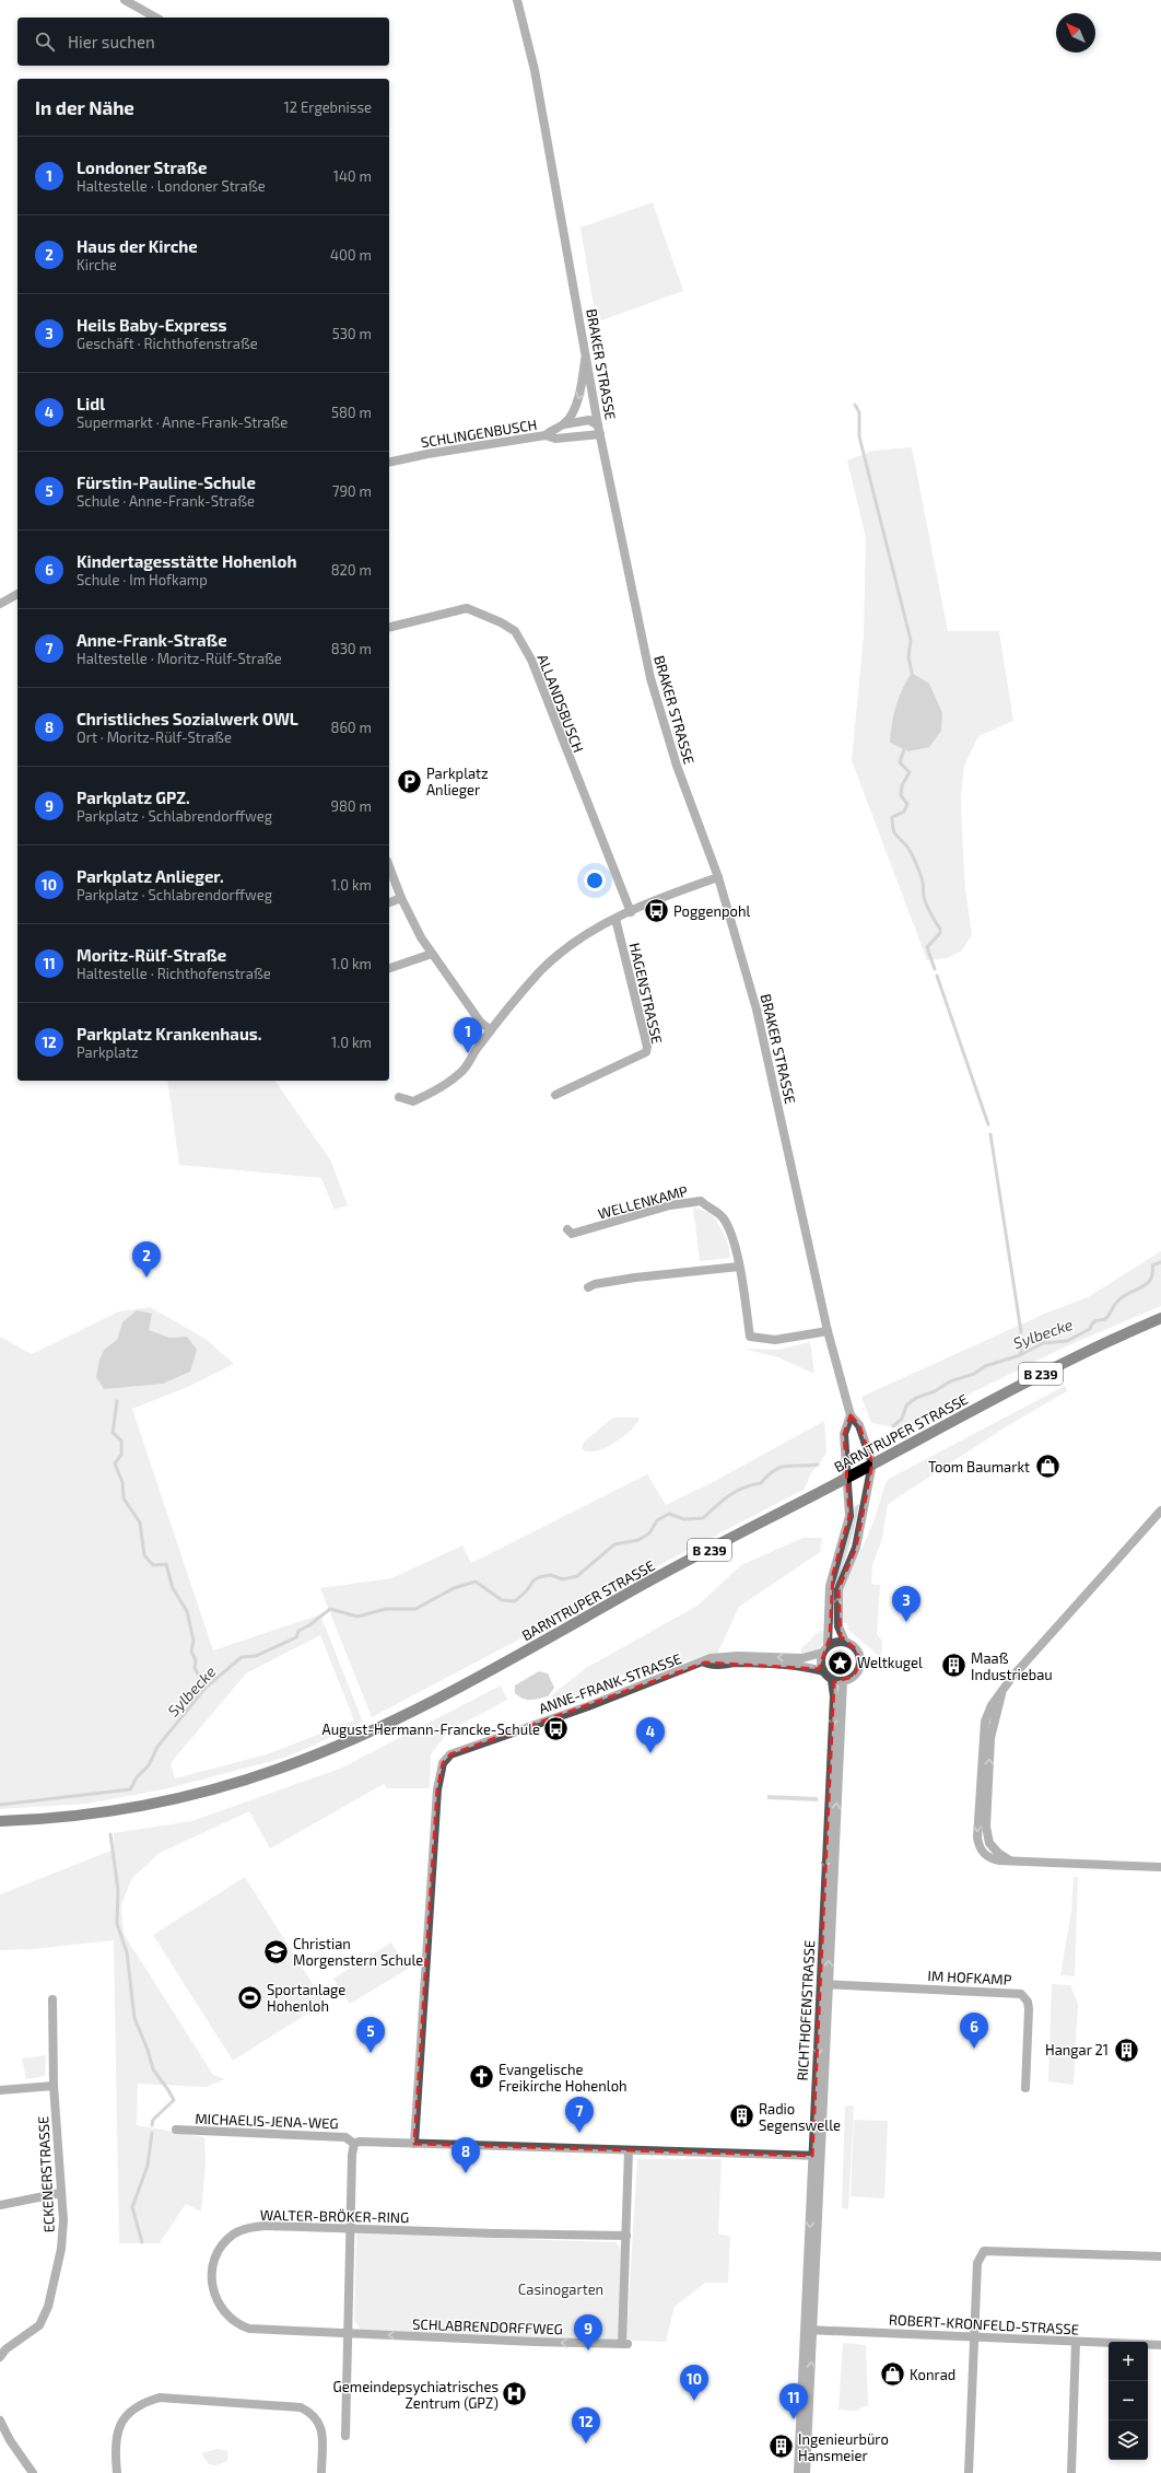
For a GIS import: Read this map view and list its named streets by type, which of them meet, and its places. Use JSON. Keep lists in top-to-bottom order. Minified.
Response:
{"streets":{"main road":["B 239","BARNTRUPER STRASSE"],"street":["BRAKER STRASSE","SCHLINGENBUSCH","ALLANDSBUSCH","HAGENSTRASSE","WELLENKAMP","ANNE-FRANK-STRASSE","IM HOFKAMP","RICHTHOFENSTRASSE","MICHAELIS-JENA-WEG","ECKENERSTRASSE","WALTER-BRÖKER-RING","ROBERT-KRONFELD-STRASSE","SCHLABRENDORFFWEG"]},"crossings":[["BRAKER STRASSE","SCHLINGENBUSCH"],["BRAKER STRASSE","WELLENKAMP"],["BRAKER STRASSE","BARNTRUPER STRASSE"],["ANNE-FRANK-STRASSE","RICHTHOFENSTRASSE"],["IM HOFKAMP","RICHTHOFENSTRASSE"],["RICHTHOFENSTRASSE","ROBERT-KRONFELD-STRASSE"],["WALTER-BRÖKER-RING","SCHLABRENDORFFWEG"]],"water":["Sylbecke"],"parks":["Casinogarten"],"places":{"parking":["Parkplatz Anlieger"],"bus stop":["Poggenpohl","August-Hermann-Francke-Schule"],"shop":["Toom Baumarkt","Konrad"],"place":["Weltkugel"],"building":["Maaß Industriebau","Hangar 21","Radio Segenswelle","Ingenieurbüro Hansmeier"],"school or university":["Christian Morgenstern Schule"],"sports":["Sportanlage Hohenloh"],"church":["Evangelische Freikirche Hohenloh"],"hospital":["Gemeindepsychiatrisches Zentrum (GPZ)"]},"north":"top left","page":{"search":"Hier suchen","heading":["In der Nähe","12 Ergebnisse"],"list":[{"mark":"1","name":"Londoner Straße","note":"Haltestelle · Londoner Straße","value":"140 m"},{"mark":"2","name":"Haus der Kirche","note":"Kirche","value":"400 m"},{"mark":"3","name":"Heils Baby-Express","note":"Geschäft · Richthofenstraße","value":"530 m"},{"mark":"4","name":"Lidl","note":"Supermarkt · Anne-Frank-Straße","value":"580 m"},{"mark":"5","name":"Fürstin-Pauline-Schule","note":"Schule · Anne-Frank-Straße","value":"790 m"},{"mark":"6","name":"Kindertagesstätte Hohenloh","note":"Schule · Im Hofkamp","value":"820 m"},{"mark":"7","name":"Anne-Frank-Straße","note":"Haltestelle · Moritz-Rülf-Straße","value":"830 m"},{"mark":"8","name":"Christliches Sozialwerk OWL","note":"Ort · Moritz-Rülf-Straße","value":"860 m"},{"mark":"9","name":"Parkplatz GPZ.","note":"Parkplatz · Schlabrendorffweg","value":"980 m"},{"mark":"10","name":"Parkplatz Anlieger.","note":"Parkplatz · Schlabrendorffweg","value":"1.0 km"},{"mark":"11","name":"Moritz-Rülf-Straße","note":"Haltestelle · Richthofenstraße","value":"1.0 km"},{"mark":"12","name":"Parkplatz Krankenhaus.","note":"Parkplatz","value":"1.0 km"}],"pins":["1","2","3","4","6","5","7","8","9","10","11","12"],"map_buttons":["+","−"]}}
